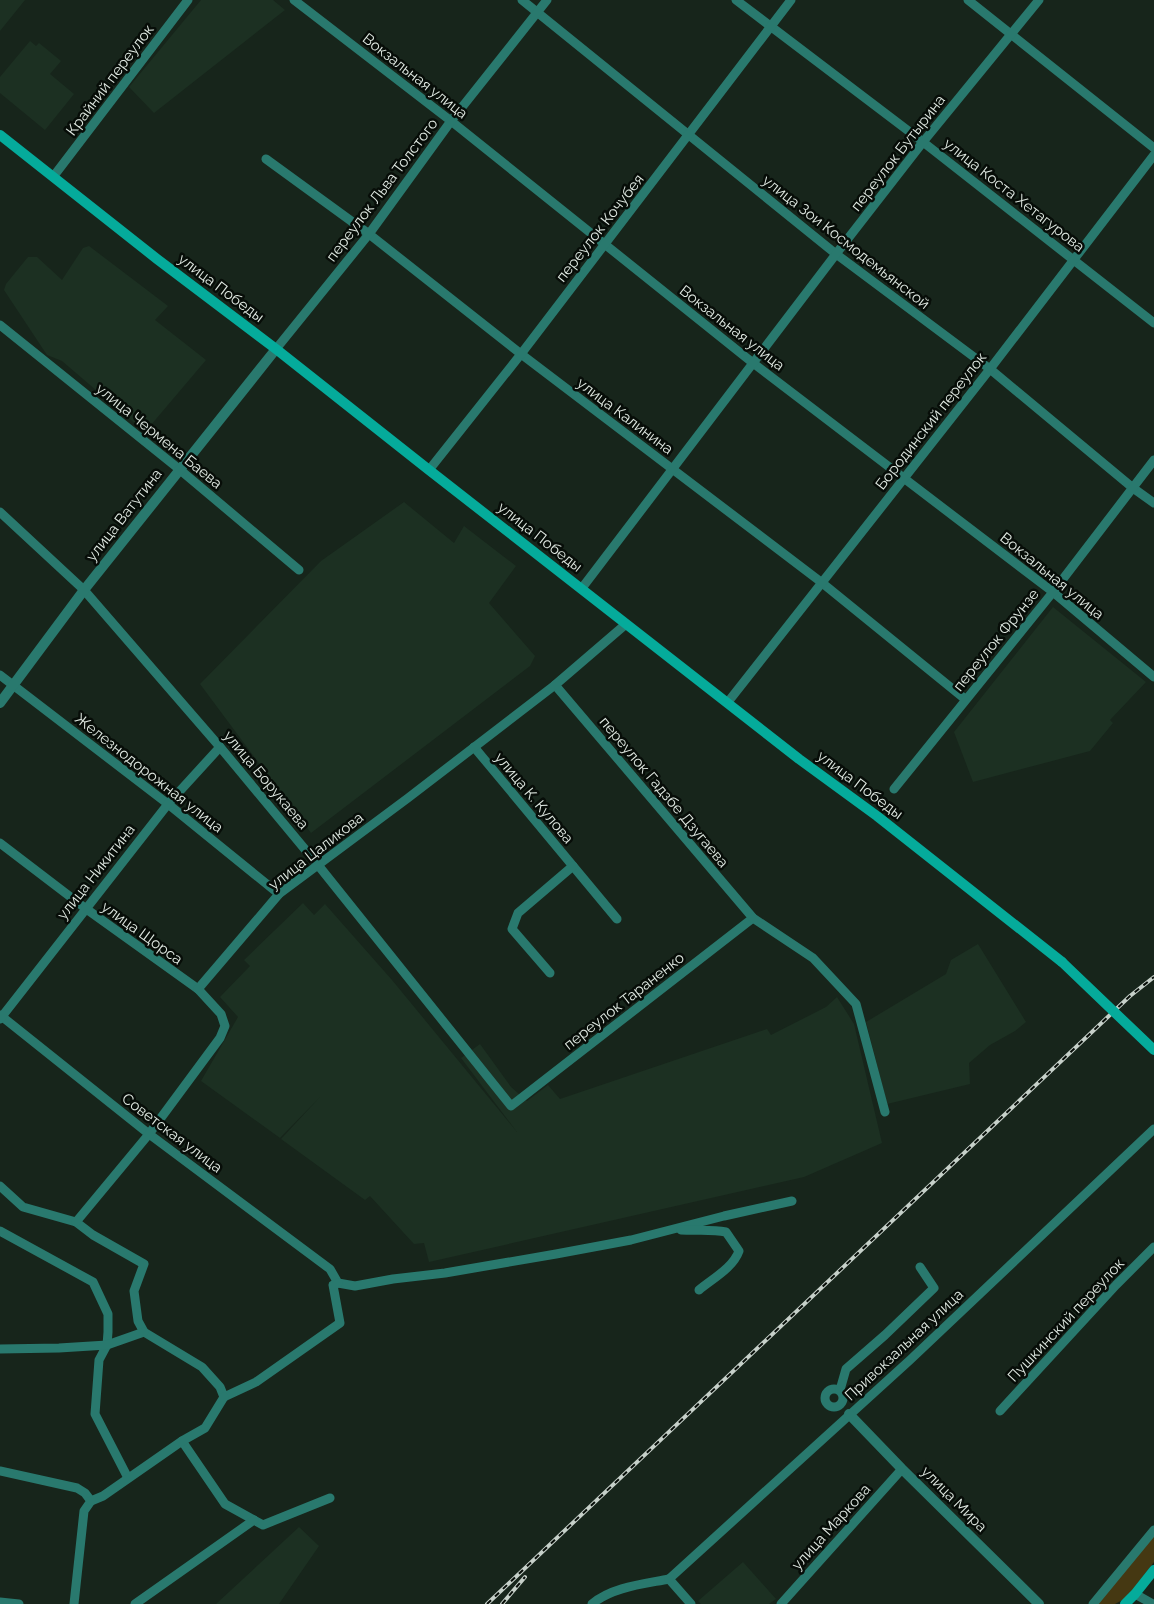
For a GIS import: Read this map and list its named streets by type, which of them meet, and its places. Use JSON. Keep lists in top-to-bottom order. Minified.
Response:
{"streets":{"main road":["улица Победы"],"street":["Вокзальная улица","Крайний переулок","переулок Бутырина","переулок Льва Толстого","улица Коста Хетагурова","переулок Кочубея","улица Зои Космодемьянской","улица Калинина","Бородинский переулок","улица Чермена Баева","улица Ватутина","переулок Фрунзе","Железнодорожная улица","улица Борукаева","переулок Гадзбе Дзугаева","улица К. Кулова","улица Цаликова","улица Никитина","улица Щорса","переулок Тараненко","Советская улица","Пушкинский переулок","Привокзальная улица","улица Мира","улица Маркова"]},"crossings":[["Вокзальная улица","переулок Бутырина"],["Вокзальная улица","переулок Льва Толстого"],["Вокзальная улица","переулок Кочубея"],["Вокзальная улица","Бородинский переулок"],["Вокзальная улица","переулок Фрунзе"],["Крайний переулок","улица Победы"],["переулок Бутырина","улица Коста Хетагурова"],["переулок Бутырина","улица Зои Космодемьянской"],["переулок Бутырина","улица Победы"],["переулок Бутырина","улица Калинина"],["переулок Льва Толстого","улица Зои Космодемьянской"],["переулок Льва Толстого","улица Победы"],["переулок Льва Толстого","улица Калинина"],["переулок Льва Толстого","улица Ватутина"],["улица Коста Хетагурова","переулок Кочубея"],["улица Коста Хетагурова","Бородинский переулок"],["переулок Кочубея","улица Зои Космодемьянской"],["переулок Кочубея","улица Победы"],["переулок Кочубея","улица Калинина"],["улица Зои Космодемьянской","Бородинский переулок"],["улица Зои Космодемьянской","переулок Фрунзе"],["улица Победы","Бородинский переулок"],["улица Победы","улица Ватутина"],["улица Победы","улица Цаликова"],["улица Калинина","Бородинский переулок"],["улица Калинина","переулок Фрунзе"],["улица Чермена Баева","улица Ватутина"],["улица Ватутина","Железнодорожная улица"],["улица Ватутина","улица Борукаева"],["Железнодорожная улица","улица Цаликова"],["Железнодорожная улица","улица Никитина"],["улица Борукаева","улица Цаликова"],["улица Борукаева","улица Никитина"],["улица Борукаева","переулок Тараненко"],["переулок Гадзбе Дзугаева","улица Цаликова"],["переулок Гадзбе Дзугаева","переулок Тараненко"],["улица К. Кулова","улица Цаликова"],["улица Цаликова","улица Щорса"],["улица Никитина","улица Щорса"],["улица Никитина","Советская улица"],["Привокзальная улица","улица Мира"],["улица Мира","улица Маркова"]]}
